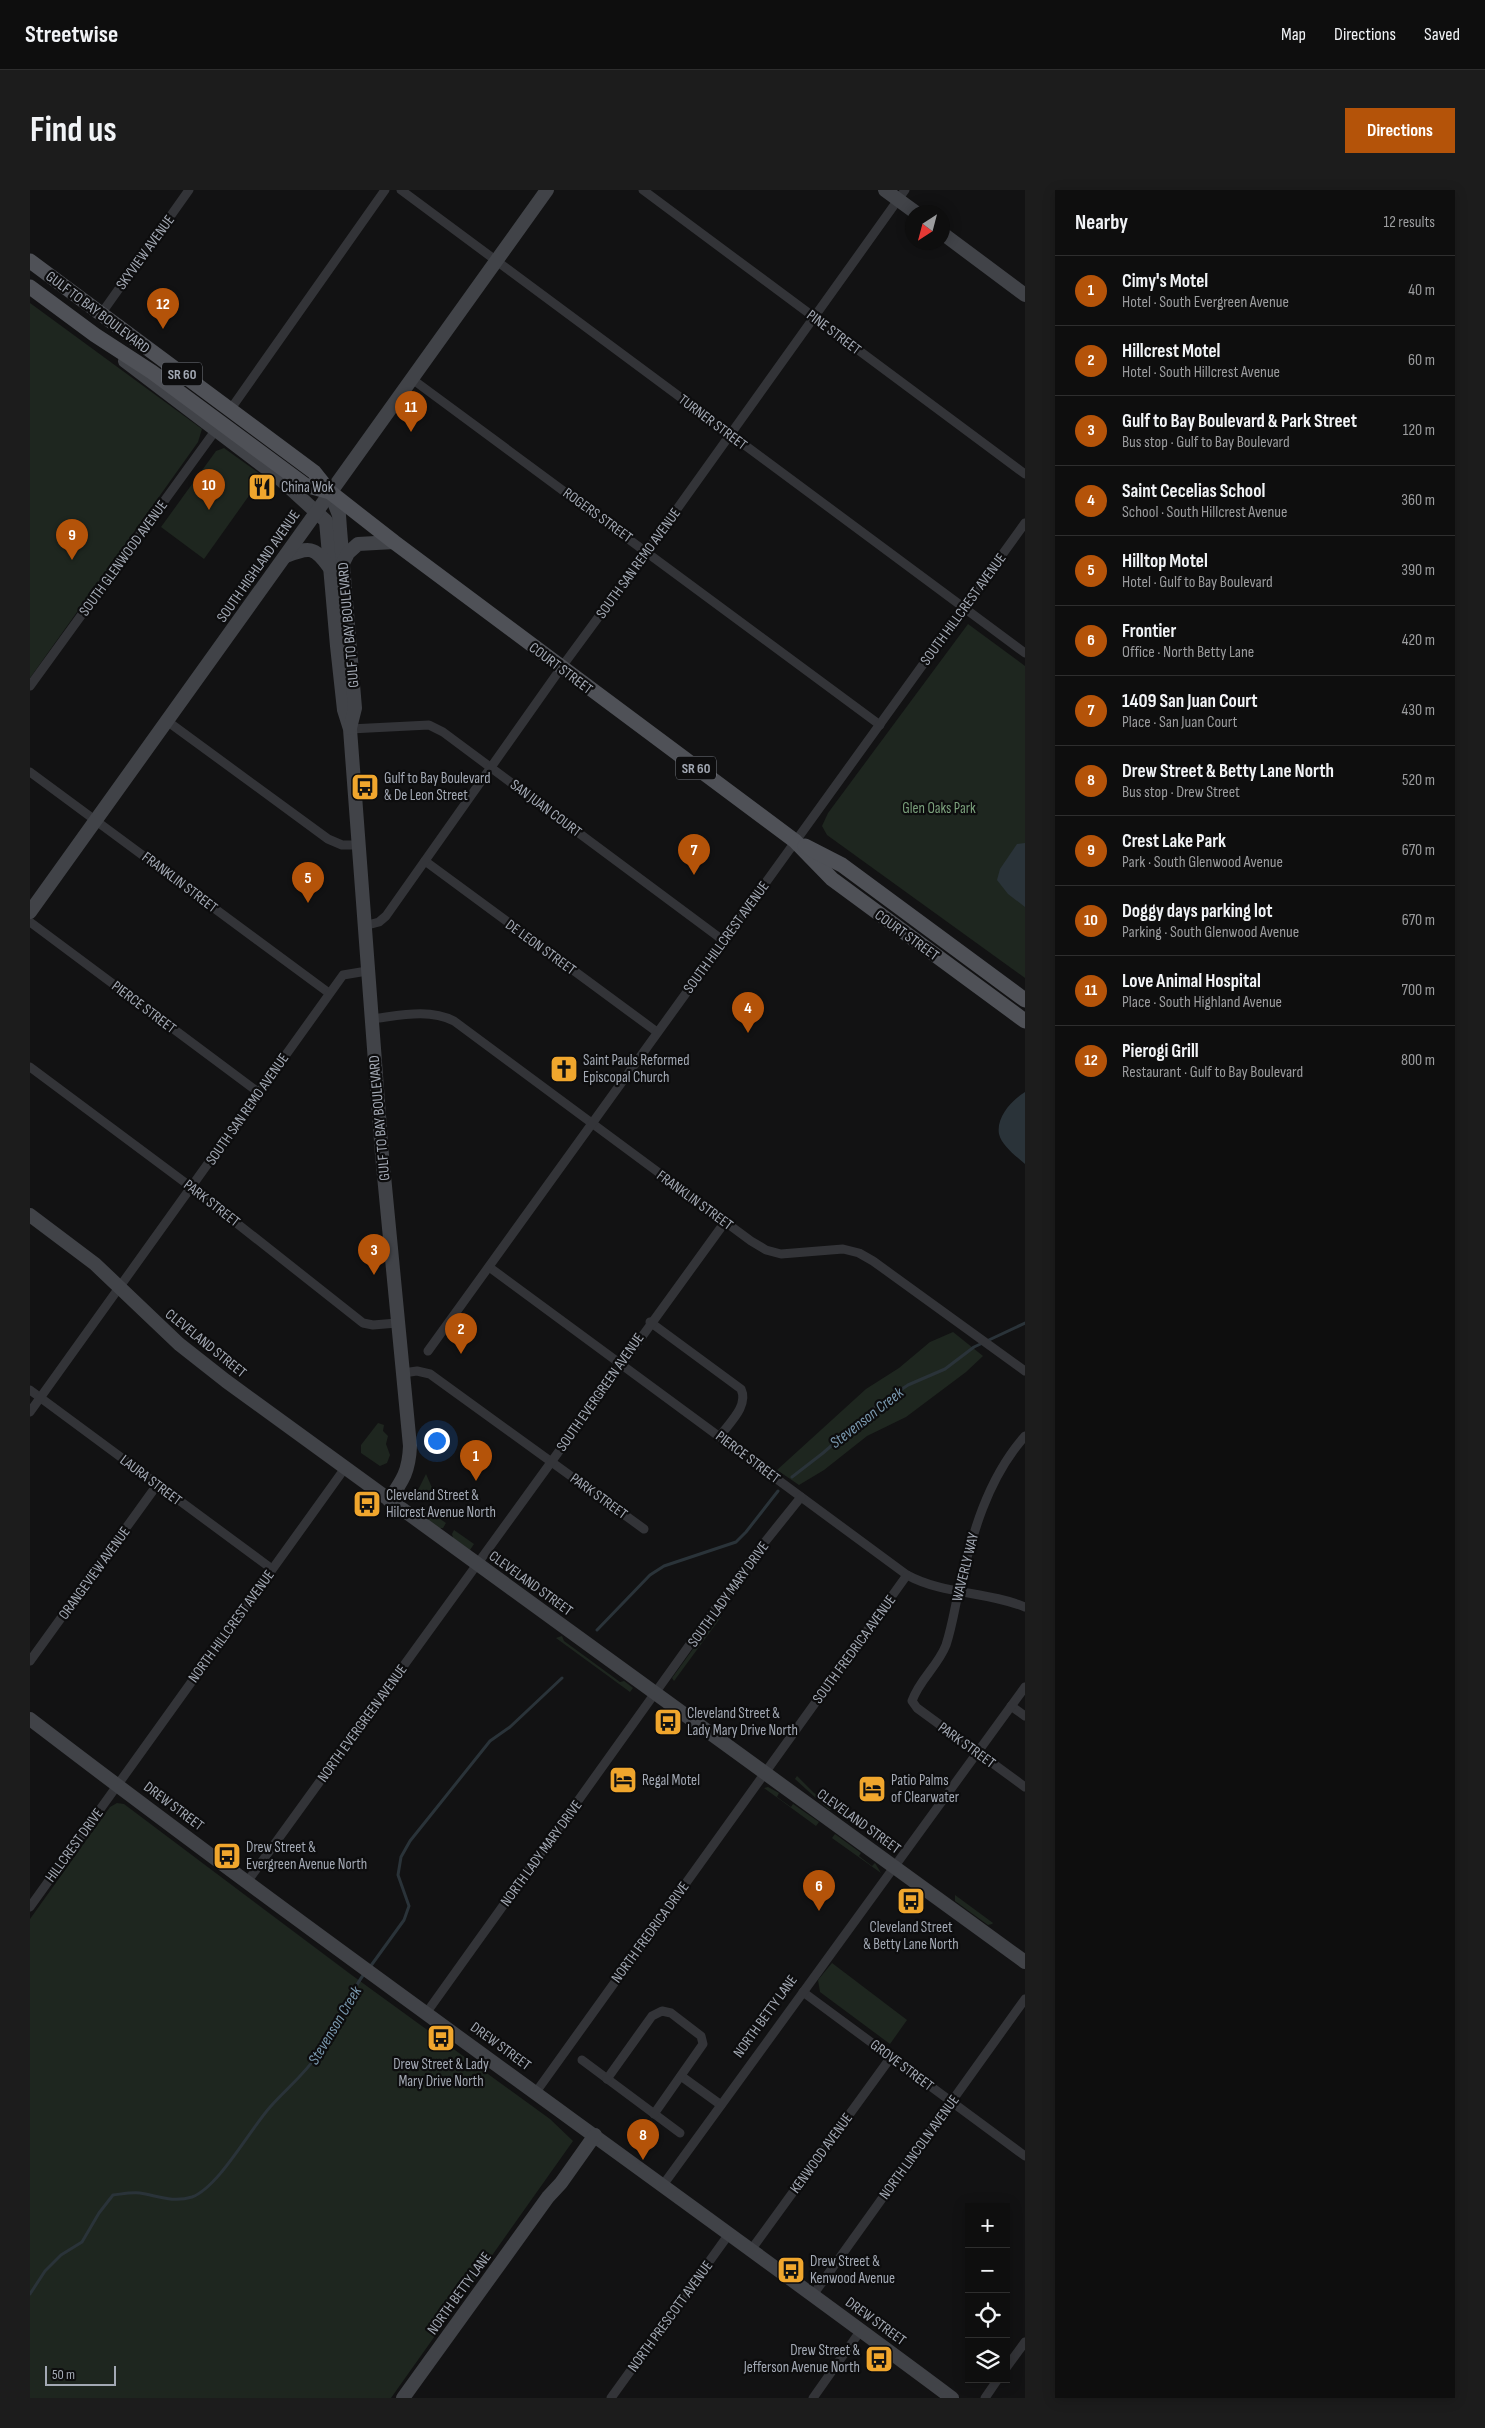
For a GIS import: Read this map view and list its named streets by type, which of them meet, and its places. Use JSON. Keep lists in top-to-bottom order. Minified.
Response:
{"streets":{"main road":["GULF TO BAY BOULEVARD","SR 60","COURT STREET"],"street":["SKYVIEW AVENUE","PINE STREET","TURNER STREET","ROGERS STREET","SOUTH GLENWOOD AVENUE","SOUTH SAN REMO AVENUE","SOUTH HIGHLAND AVENUE","SOUTH HILLCREST AVENUE","SAN JUAN COURT","FRANKLIN STREET","DE LEON STREET","PIERCE STREET","PARK STREET","CLEVELAND STREET","SOUTH EVERGREEN AVENUE","LAURA STREET","WAVERLY WAY","ORANGEVIEW AVENUE","SOUTH LADY MARY DRIVE","NORTH HILLCREST AVENUE","SOUTH FREDRICA AVENUE","NORTH EVERGREEN AVENUE","DREW STREET","HILLCREST DRIVE","NORTH LADY MARY DRIVE","NORTH FREDRICA DRIVE","NORTH BETTY LANE","GROVE STREET","NORTH LINCOLN AVENUE","KENWOOD AVENUE","NORTH PRESCOTT AVENUE"]},"crossings":[["SKYVIEW AVENUE","GULF TO BAY BOULEVARD"],["GULF TO BAY BOULEVARD","SOUTH GLENWOOD AVENUE"],["GULF TO BAY BOULEVARD","SOUTH SAN REMO AVENUE"],["GULF TO BAY BOULEVARD","SOUTH HIGHLAND AVENUE"],["GULF TO BAY BOULEVARD","COURT STREET"],["GULF TO BAY BOULEVARD","SAN JUAN COURT"],["GULF TO BAY BOULEVARD","FRANKLIN STREET"],["GULF TO BAY BOULEVARD","PARK STREET"],["GULF TO BAY BOULEVARD","CLEVELAND STREET"],["PINE STREET","SOUTH SAN REMO AVENUE"],["TURNER STREET","SOUTH SAN REMO AVENUE"],["TURNER STREET","SOUTH HIGHLAND AVENUE"],["TURNER STREET","SOUTH HILLCREST AVENUE"],["ROGERS STREET","SOUTH SAN REMO AVENUE"],["ROGERS STREET","SOUTH HIGHLAND AVENUE"],["ROGERS STREET","SOUTH HILLCREST AVENUE"],["SOUTH SAN REMO AVENUE","COURT STREET"],["SOUTH SAN REMO AVENUE","SAN JUAN COURT"],["SOUTH SAN REMO AVENUE","FRANKLIN STREET"],["SOUTH SAN REMO AVENUE","DE LEON STREET"],["SOUTH SAN REMO AVENUE","PIERCE STREET"],["SOUTH SAN REMO AVENUE","PARK STREET"],["SOUTH SAN REMO AVENUE","CLEVELAND STREET"],["SOUTH SAN REMO AVENUE","LAURA STREET"],["SOUTH HIGHLAND AVENUE","COURT STREET"],["SOUTH HIGHLAND AVENUE","FRANKLIN STREET"],["SOUTH HILLCREST AVENUE","COURT STREET"],["SOUTH HILLCREST AVENUE","SAN JUAN COURT"],["SOUTH HILLCREST AVENUE","FRANKLIN STREET"],["SOUTH HILLCREST AVENUE","DE LEON STREET"],["SOUTH HILLCREST AVENUE","PIERCE STREET"],["FRANKLIN STREET","SOUTH EVERGREEN AVENUE"],["PIERCE STREET","SOUTH EVERGREEN AVENUE"],["PIERCE STREET","WAVERLY WAY"],["PIERCE STREET","SOUTH LADY MARY DRIVE"],["PIERCE STREET","SOUTH FREDRICA AVENUE"],["PARK STREET","SOUTH EVERGREEN AVENUE"],["PARK STREET","WAVERLY WAY"],["PARK STREET","NORTH BETTY LANE"],["CLEVELAND STREET","SOUTH EVERGREEN AVENUE"],["CLEVELAND STREET","SOUTH LADY MARY DRIVE"],["CLEVELAND STREET","NORTH HILLCREST AVENUE"],["CLEVELAND STREET","SOUTH FREDRICA AVENUE"],["CLEVELAND STREET","NORTH EVERGREEN AVENUE"],["CLEVELAND STREET","NORTH LADY MARY DRIVE"],["CLEVELAND STREET","NORTH FREDRICA DRIVE"],["CLEVELAND STREET","NORTH BETTY LANE"],["SOUTH EVERGREEN AVENUE","NORTH EVERGREEN AVENUE"],["LAURA STREET","ORANGEVIEW AVENUE"],["LAURA STREET","NORTH HILLCREST AVENUE"],["SOUTH LADY MARY DRIVE","NORTH LADY MARY DRIVE"],["NORTH HILLCREST AVENUE","DREW STREET"],["NORTH HILLCREST AVENUE","HILLCREST DRIVE"],["SOUTH FREDRICA AVENUE","NORTH FREDRICA DRIVE"],["NORTH EVERGREEN AVENUE","DREW STREET"],["DREW STREET","HILLCREST DRIVE"],["DREW STREET","NORTH LADY MARY DRIVE"],["DREW STREET","NORTH FREDRICA DRIVE"],["DREW STREET","NORTH BETTY LANE"],["DREW STREET","NORTH LINCOLN AVENUE"],["DREW STREET","KENWOOD AVENUE"],["DREW STREET","NORTH PRESCOTT AVENUE"],["NORTH BETTY LANE","GROVE STREET"],["GROVE STREET","NORTH LINCOLN AVENUE"],["GROVE STREET","KENWOOD AVENUE"]],"water":["Stevenson Creek"],"parks":["Glen Oaks Park"],"places":{"restaurant":["China Wok"],"bus stop":["Gulf to Bay Boulevard & De Leon Street","Cleveland Street & Hilcrest Avenue North","Cleveland Street & Lady Mary Drive North","Drew Street & Evergreen Avenue North","Cleveland Street & Betty Lane North","Drew Street & Lady Mary Drive North","Drew Street & Kenwood Avenue","Drew Street & Jefferson Avenue North"],"church":["Saint Pauls Reformed Episcopal Church"],"hotel":["Regal Motel","Patio Palms of Clearwater"]},"scale_bar":"50 m","north":"bottom left","page":{"header":"Streetwise","nav":["Map","Directions","Saved"],"buttons":"Directions","title":"Find us","heading":["Nearby","12 results"],"list":[{"mark":"1","name":"Cimy's Motel","note":"Hotel · South Evergreen Avenue","value":"40 m"},{"mark":"2","name":"Hillcrest Motel","note":"Hotel · South Hillcrest Avenue","value":"60 m"},{"mark":"3","name":"Gulf to Bay Boulevard & Park Street","note":"Bus stop · Gulf to Bay Boulevard","value":"120 m"},{"mark":"4","name":"Saint Cecelias School","note":"School · South Hillcrest Avenue","value":"360 m"},{"mark":"5","name":"Hilltop Motel","note":"Hotel · Gulf to Bay Boulevard","value":"390 m"},{"mark":"6","name":"Frontier","note":"Office · North Betty Lane","value":"420 m"},{"mark":"7","name":"1409 San Juan Court","note":"Place · San Juan Court","value":"430 m"},{"mark":"8","name":"Drew Street & Betty Lane North","note":"Bus stop · Drew Street","value":"520 m"},{"mark":"9","name":"Crest Lake Park","note":"Park · South Glenwood Avenue","value":"670 m"},{"mark":"10","name":"Doggy days parking lot","note":"Parking · South Glenwood Avenue","value":"670 m"},{"mark":"11","name":"Love Animal Hospital","note":"Place · South Highland Avenue","value":"700 m"},{"mark":"12","name":"Pierogi Grill","note":"Restaurant · Gulf to Bay Boulevard","value":"800 m"}],"pins":["12","11","10","9","7","5","4","3","2","1","6","8"],"map_buttons":["+","−"],"scale":"50 m"}}
